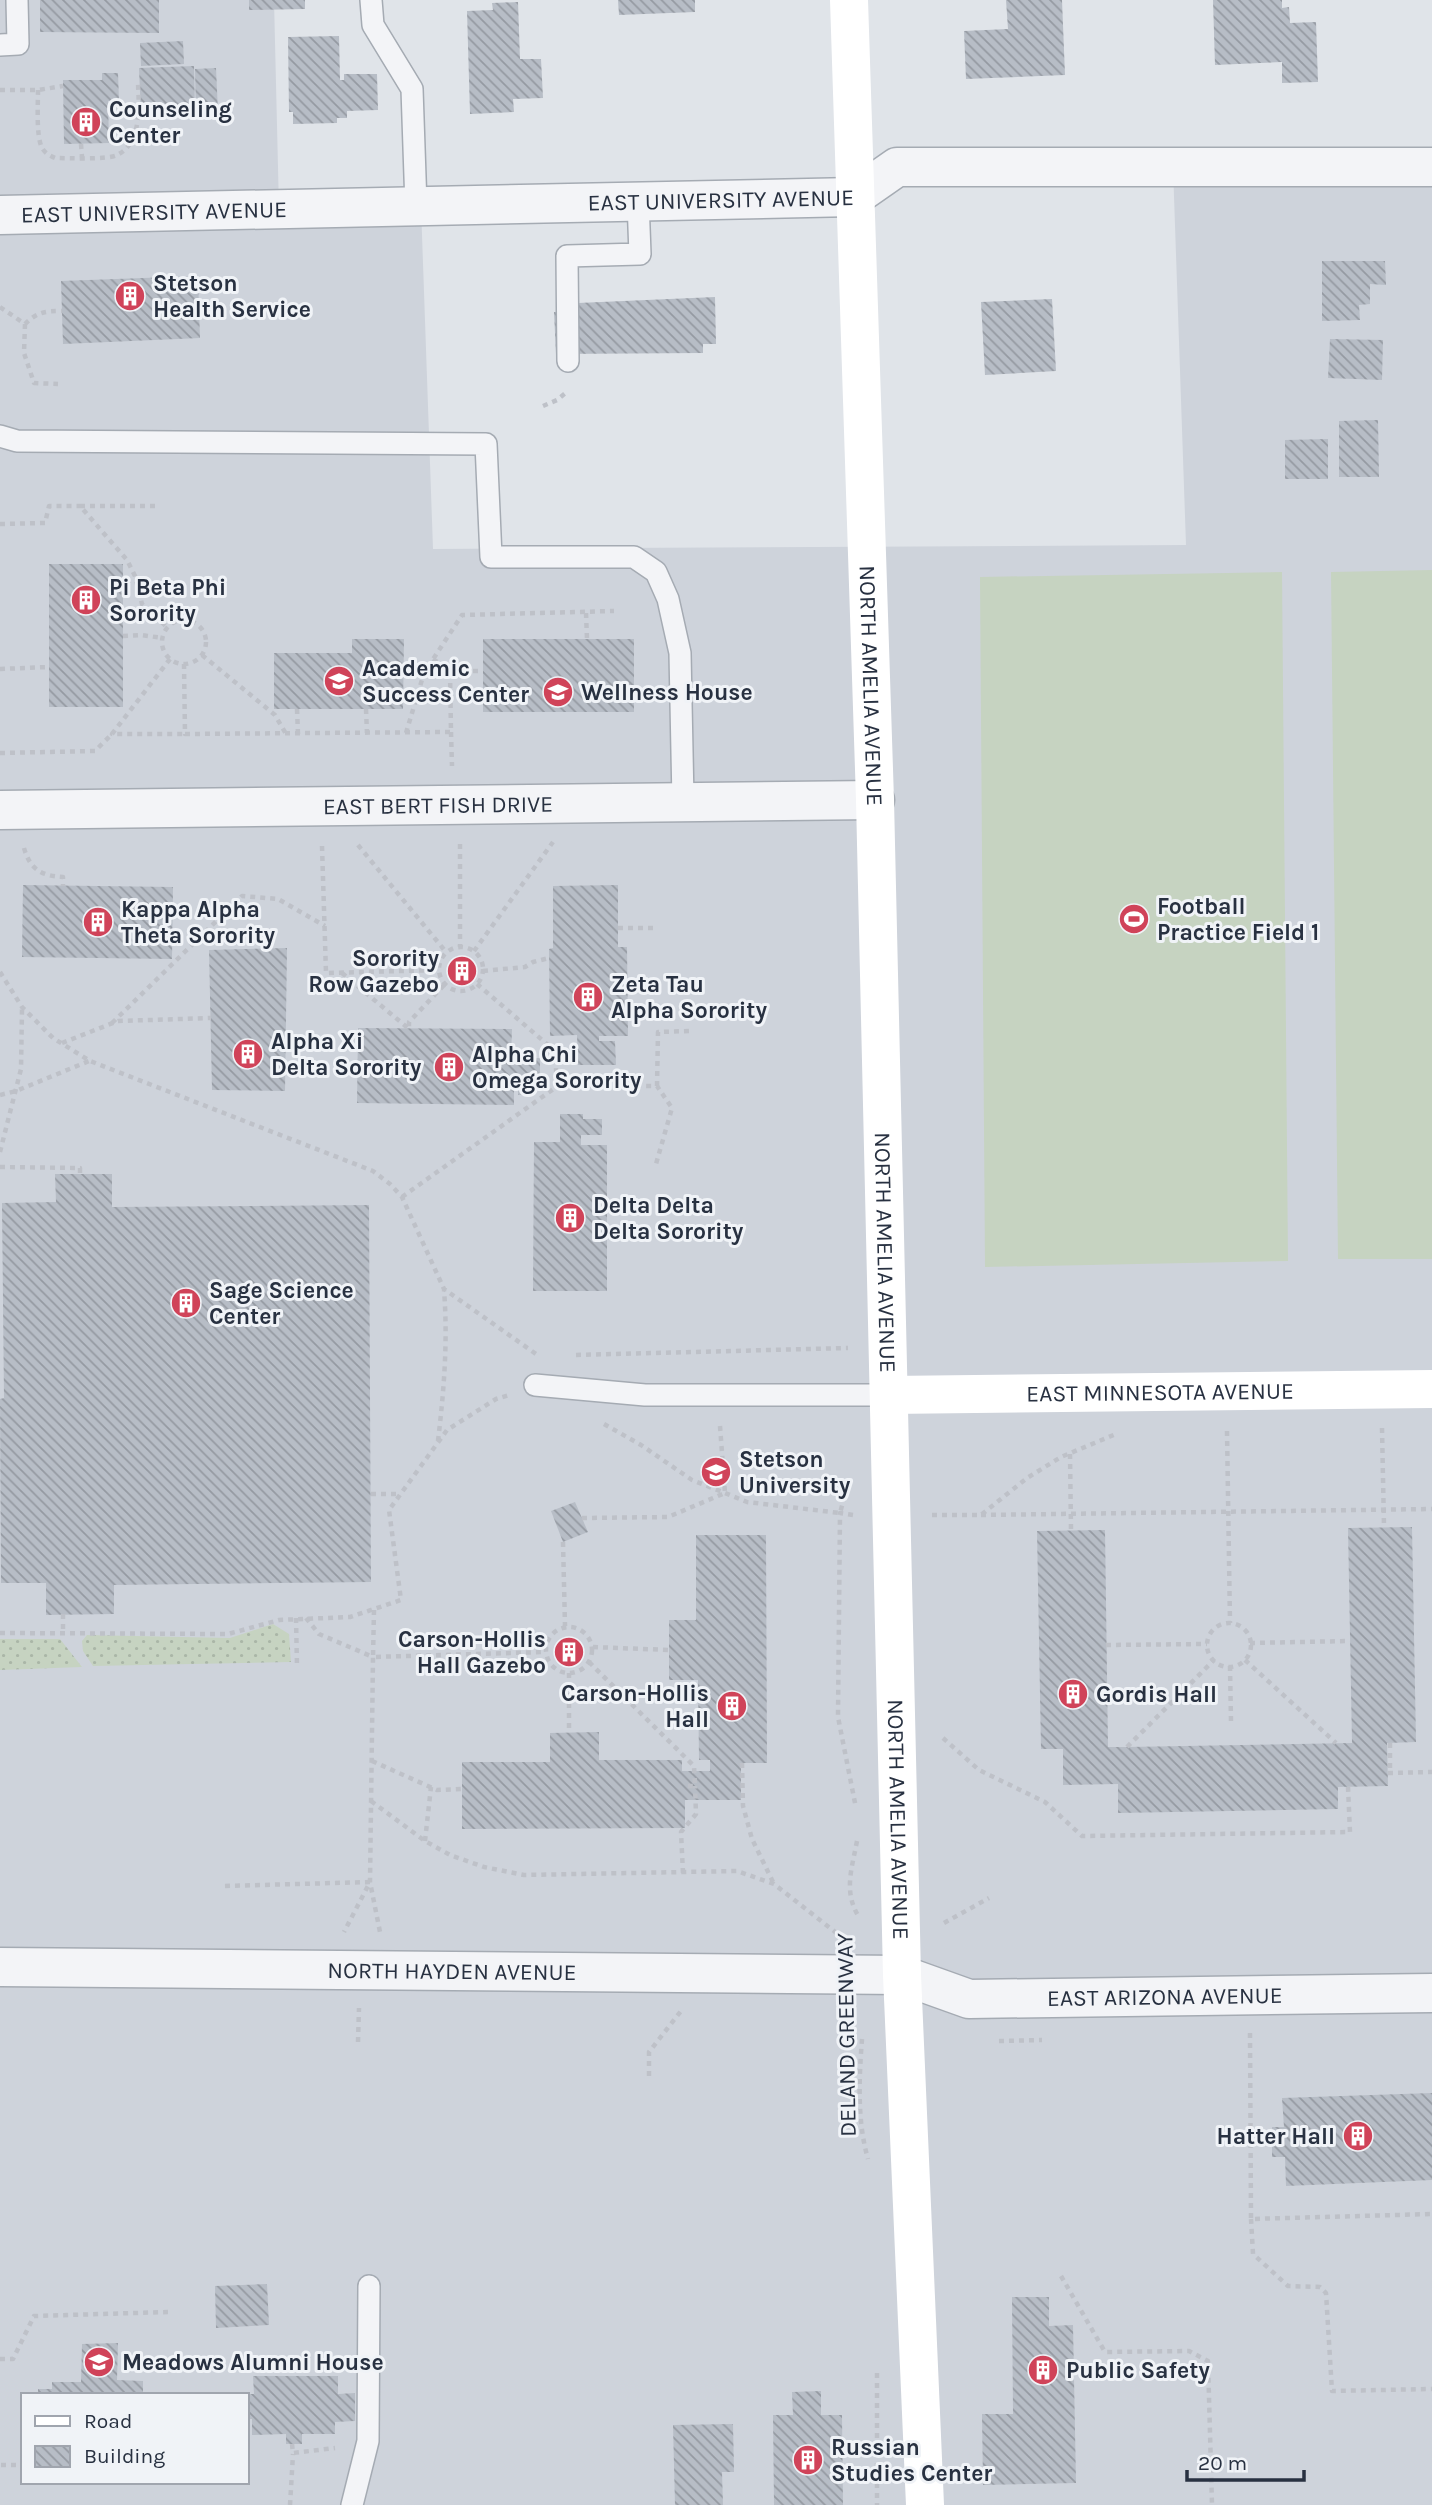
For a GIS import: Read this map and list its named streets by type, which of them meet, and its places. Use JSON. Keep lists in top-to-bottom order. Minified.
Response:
{"streets":{"main road":["NORTH AMELIA AVENUE","EAST MINNESOTA AVENUE"],"street":["EAST UNIVERSITY AVENUE","EAST BERT FISH DRIVE","NORTH HAYDEN AVENUE","EAST ARIZONA AVENUE"],"path":["DELAND GREENWAY"]},"crossings":[["EAST UNIVERSITY AVENUE","NORTH AMELIA AVENUE"],["NORTH AMELIA AVENUE","EAST BERT FISH DRIVE"],["NORTH AMELIA AVENUE","EAST MINNESOTA AVENUE"],["NORTH AMELIA AVENUE","NORTH HAYDEN AVENUE"],["NORTH AMELIA AVENUE","EAST ARIZONA AVENUE"],["NORTH HAYDEN AVENUE","EAST ARIZONA AVENUE"],["NORTH HAYDEN AVENUE","DELAND GREENWAY"]],"places":{"building":["Counseling Center","Stetson Health Service","Pi Beta Phi Sorority","Kappa Alpha Theta Sorority","Sorority Row Gazebo","Zeta Tau Alpha Sorority","Alpha Xi Delta Sorority","Alpha Chi Omega Sorority","Delta Delta Delta Sorority","Sage Science Center","Carson-Hollis Hall Gazebo","Gordis Hall","Carson-Hollis Hall","Hatter Hall","Public Safety","Russian Studies Center"],"school or university":["Academic Success Center","Wellness House","Stetson University","Meadows Alumni House"],"sports":["Football Practice Field 1"]},"legend":["Road","Building"],"scale_bar":"20 m"}
